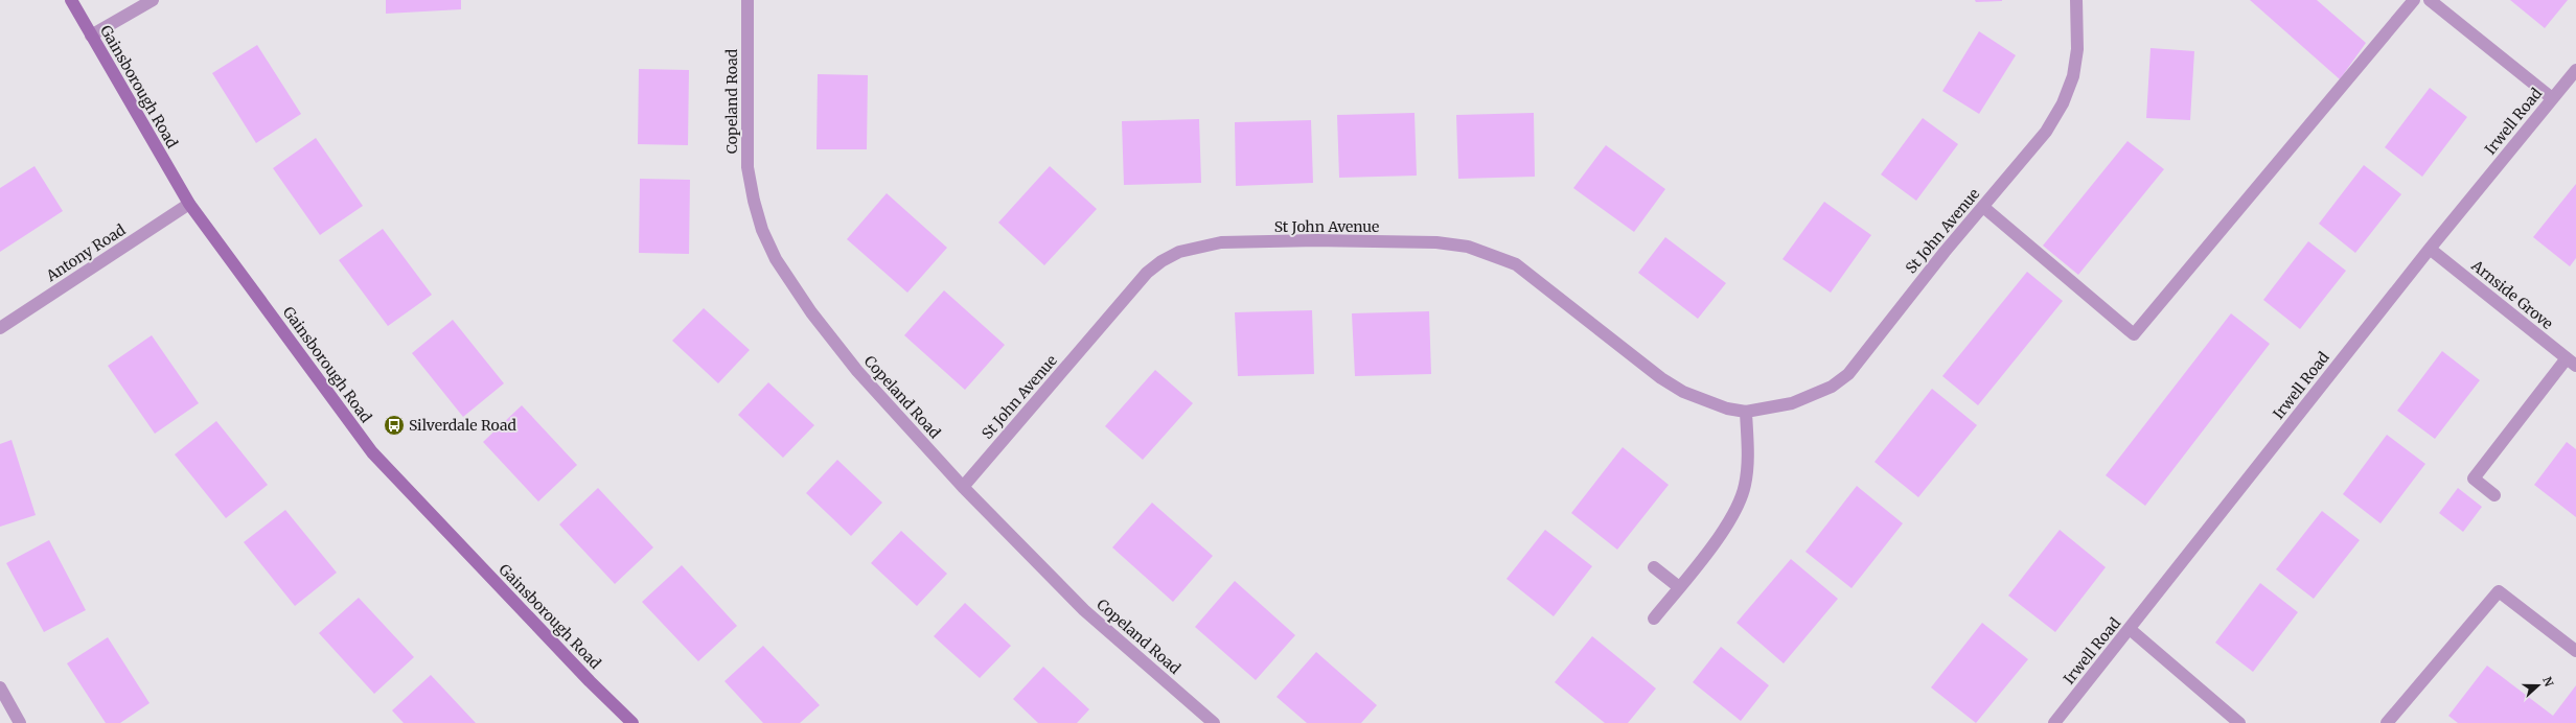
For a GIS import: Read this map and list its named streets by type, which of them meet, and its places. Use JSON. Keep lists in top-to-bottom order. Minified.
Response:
{"streets":{"street":["Gainsborough Road","Copeland Road","Irwell Road","St John Avenue","Antony Road","Arnside Grove"]},"crossings":[["Gainsborough Road","Antony Road"],["Copeland Road","St John Avenue"],["Irwell Road","Arnside Grove"]],"places":{"bus stop":["Silverdale Road"]},"north":"right"}
